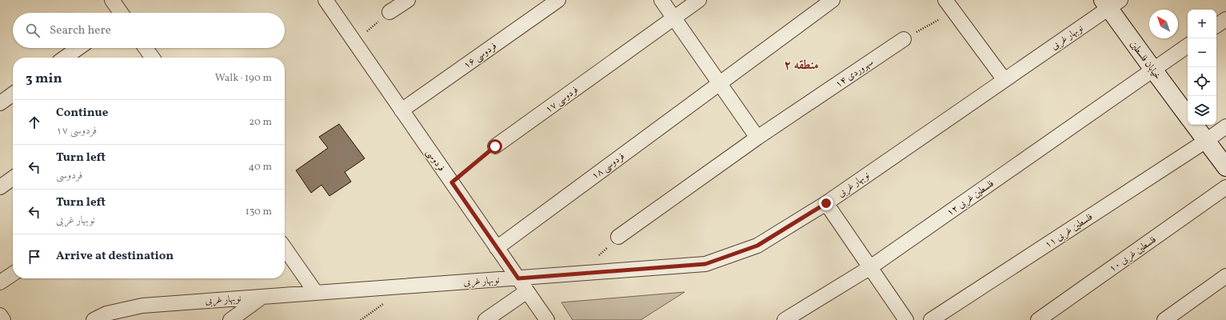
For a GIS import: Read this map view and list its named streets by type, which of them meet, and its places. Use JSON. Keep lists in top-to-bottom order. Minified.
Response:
{"streets":{"main road":["خیابان فلسطین"],"street":["نوبهار غربی","فردوسی ۱۶","سهروردی ۱۴","فردوسی ۱۷","فردوسی","فردوسی ۱۸","فلسطین غربی ۱۲","فلسطین غربی ۱۱","فلسطین غربی ۱۰"]},"crossings":[["نوبهار غربی","خیابان فلسطین"],["نوبهار غربی","فردوسی"],["فردوسی ۱۶","فردوسی"],["خیابان فلسطین","فلسطین غربی ۱۲"],["فردوسی","فردوسی ۱۸"]],"districts":["منطقه ۲"],"north":"top left","page":{"map_buttons":["+","−"],"search":"Search here","heading":["3 min","Walk · 190 m"],"list":[["Continue","فردوسی ۱۷","20 m"],["Turn left","فردوسی","40 m"],["Turn left","نوبهار غربی","130 m"],"Arrive at destination"]}}
